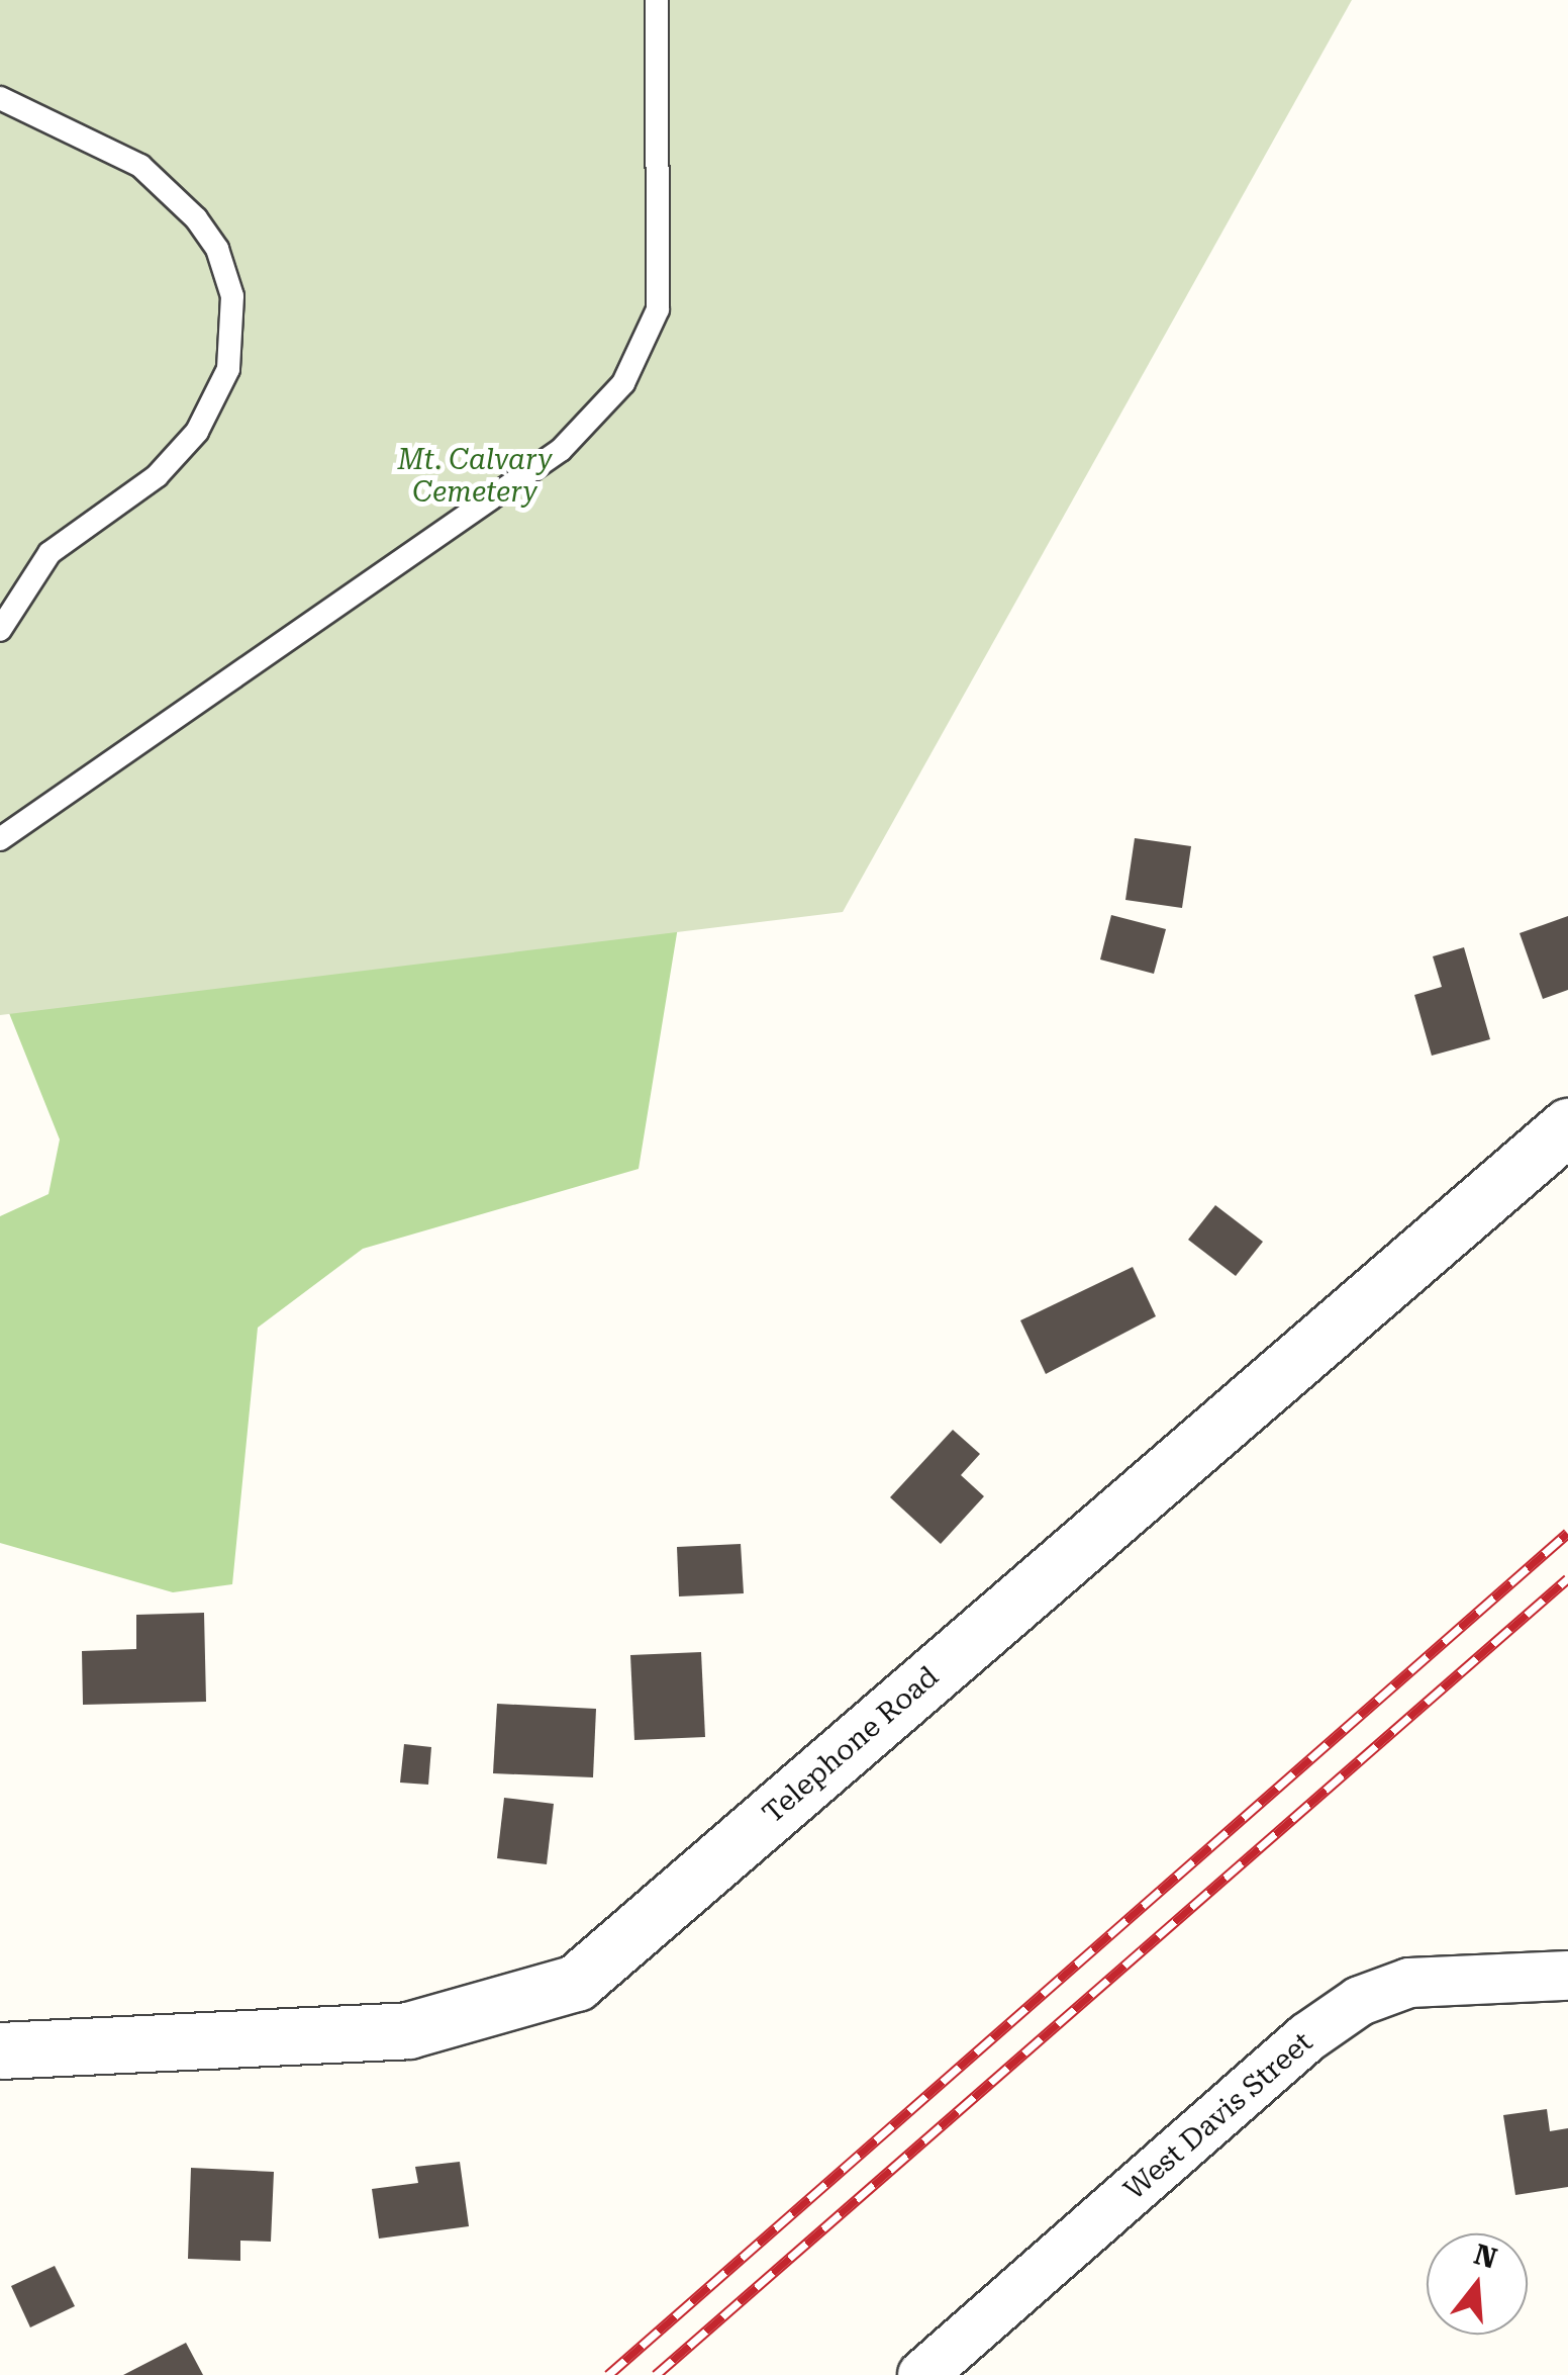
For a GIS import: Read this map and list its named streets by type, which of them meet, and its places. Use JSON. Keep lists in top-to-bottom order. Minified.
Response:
{"streets":{"street":["Telephone Road","West Davis Street"]},"parks":["Mt. Calvary Cemetery"],"north":"top"}
